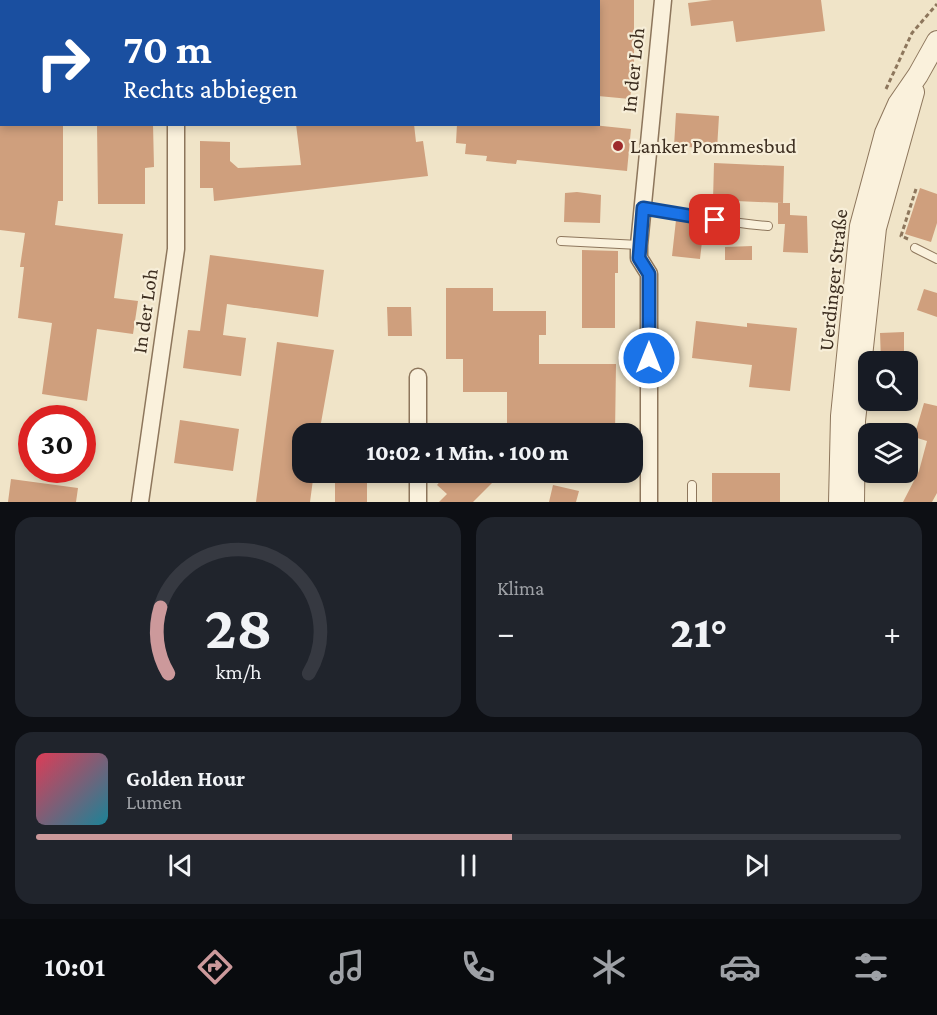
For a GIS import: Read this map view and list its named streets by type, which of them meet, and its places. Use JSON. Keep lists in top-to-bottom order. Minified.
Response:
{"streets":{"street":["In der Loh","Uerdinger Straße"]},"places":["Lanker Pommesbud"],"page":{"turn":["70 m","Rechts abbiegen"],"limit":"30","trip":"10:02 · 1 Min. · 100 m","tile":"Klima","heat":["−","21°","+"],"song":["Golden Hour","Lumen"],"tabs":"10:01","gauge":["28","km/h"]}}
